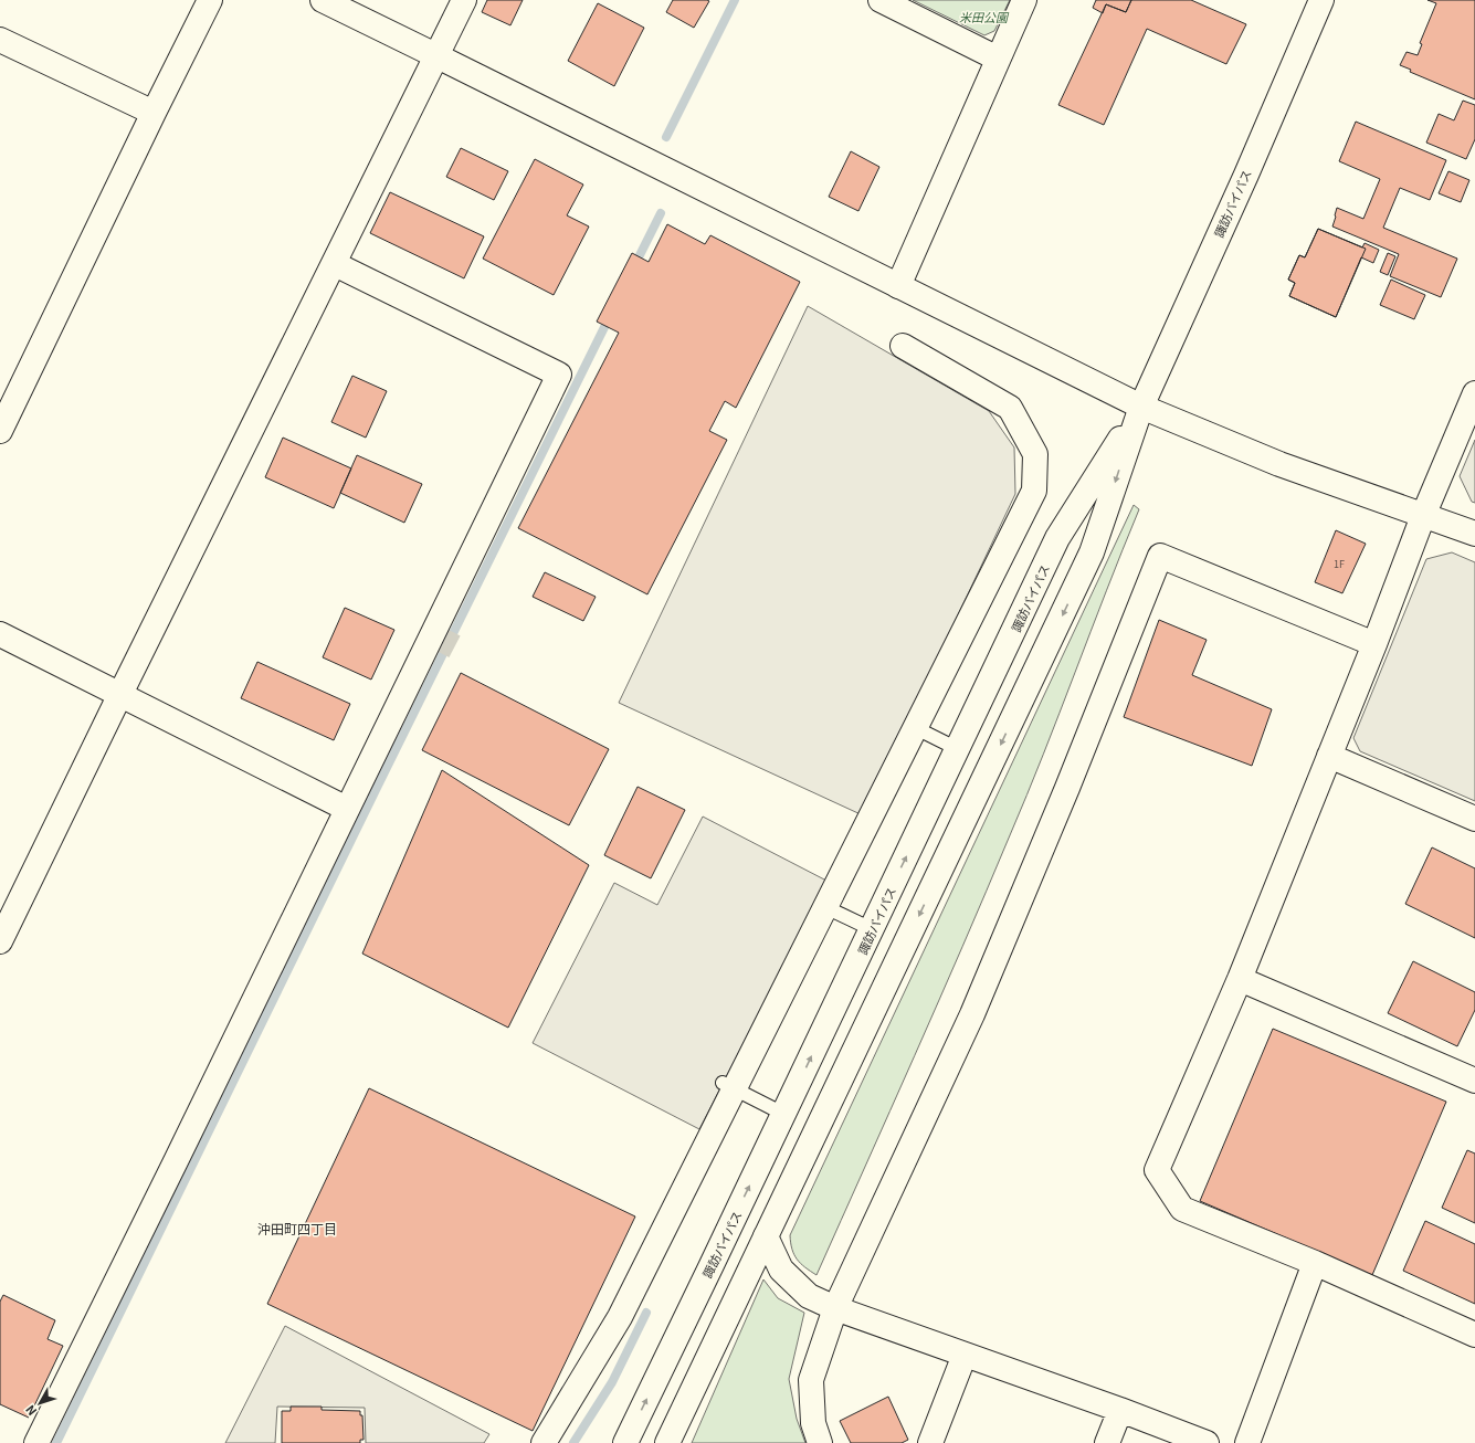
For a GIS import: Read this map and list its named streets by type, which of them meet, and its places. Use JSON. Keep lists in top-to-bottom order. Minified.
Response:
{"streets":{"main road":["諏訪バイパス"]},"districts":["沖田町四丁目"],"parks":["米田公園"],"house_numbers":["1F"],"north":"bottom left"}
